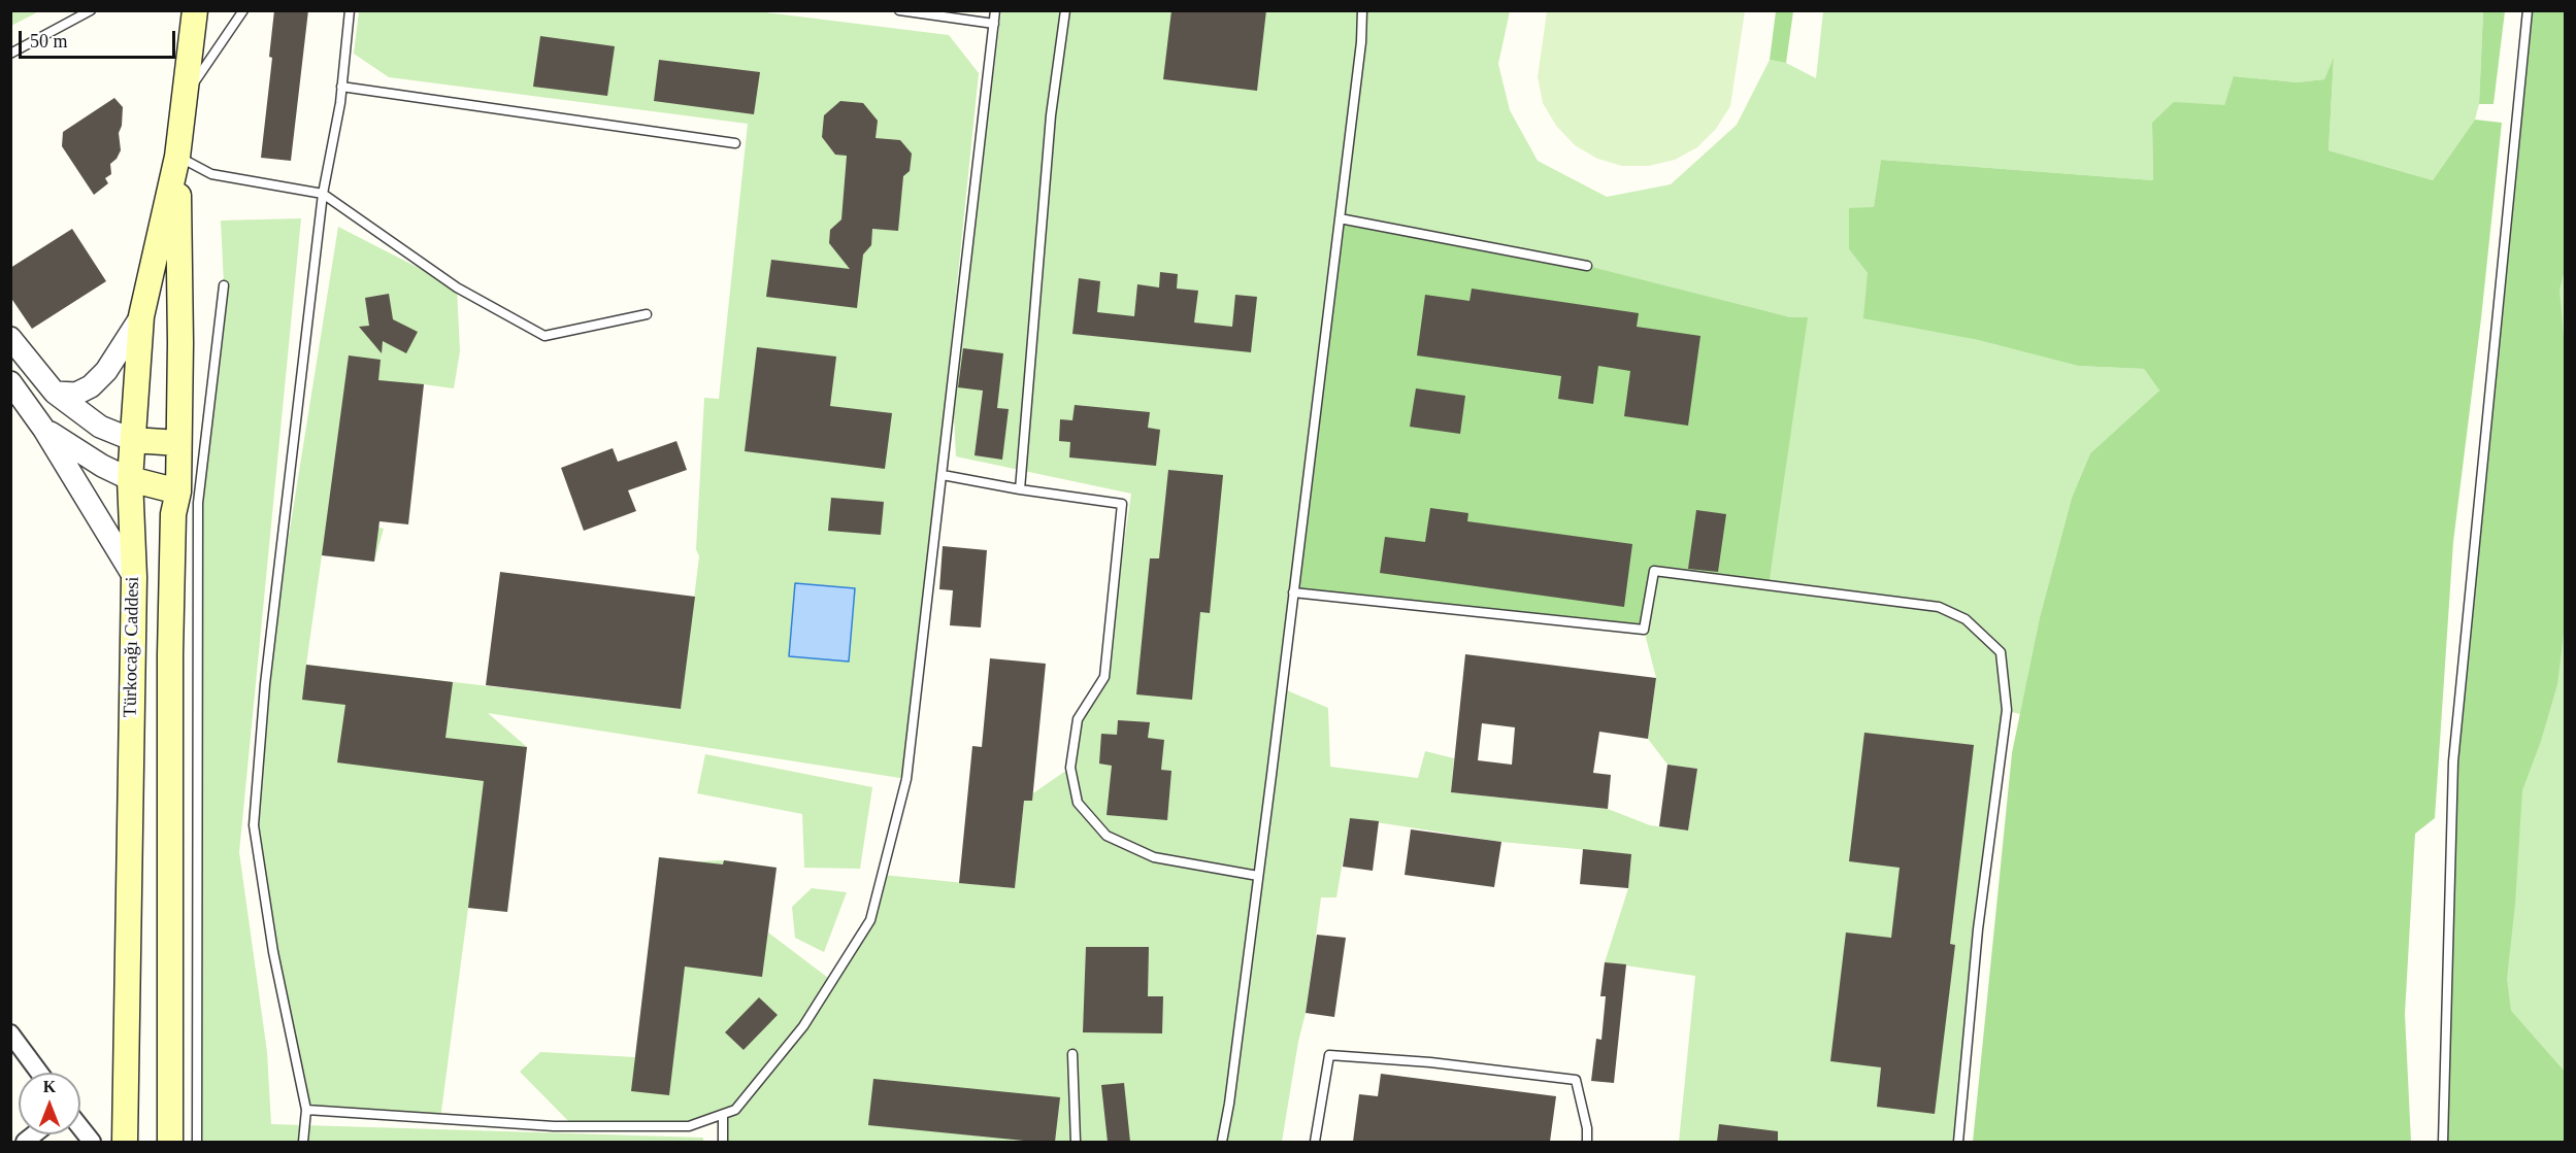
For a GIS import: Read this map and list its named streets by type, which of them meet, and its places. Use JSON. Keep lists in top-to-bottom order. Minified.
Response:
{"streets":{"main road":["Türkocağı Caddesi"]},"scale_bar":"50 m","north":"top"}
